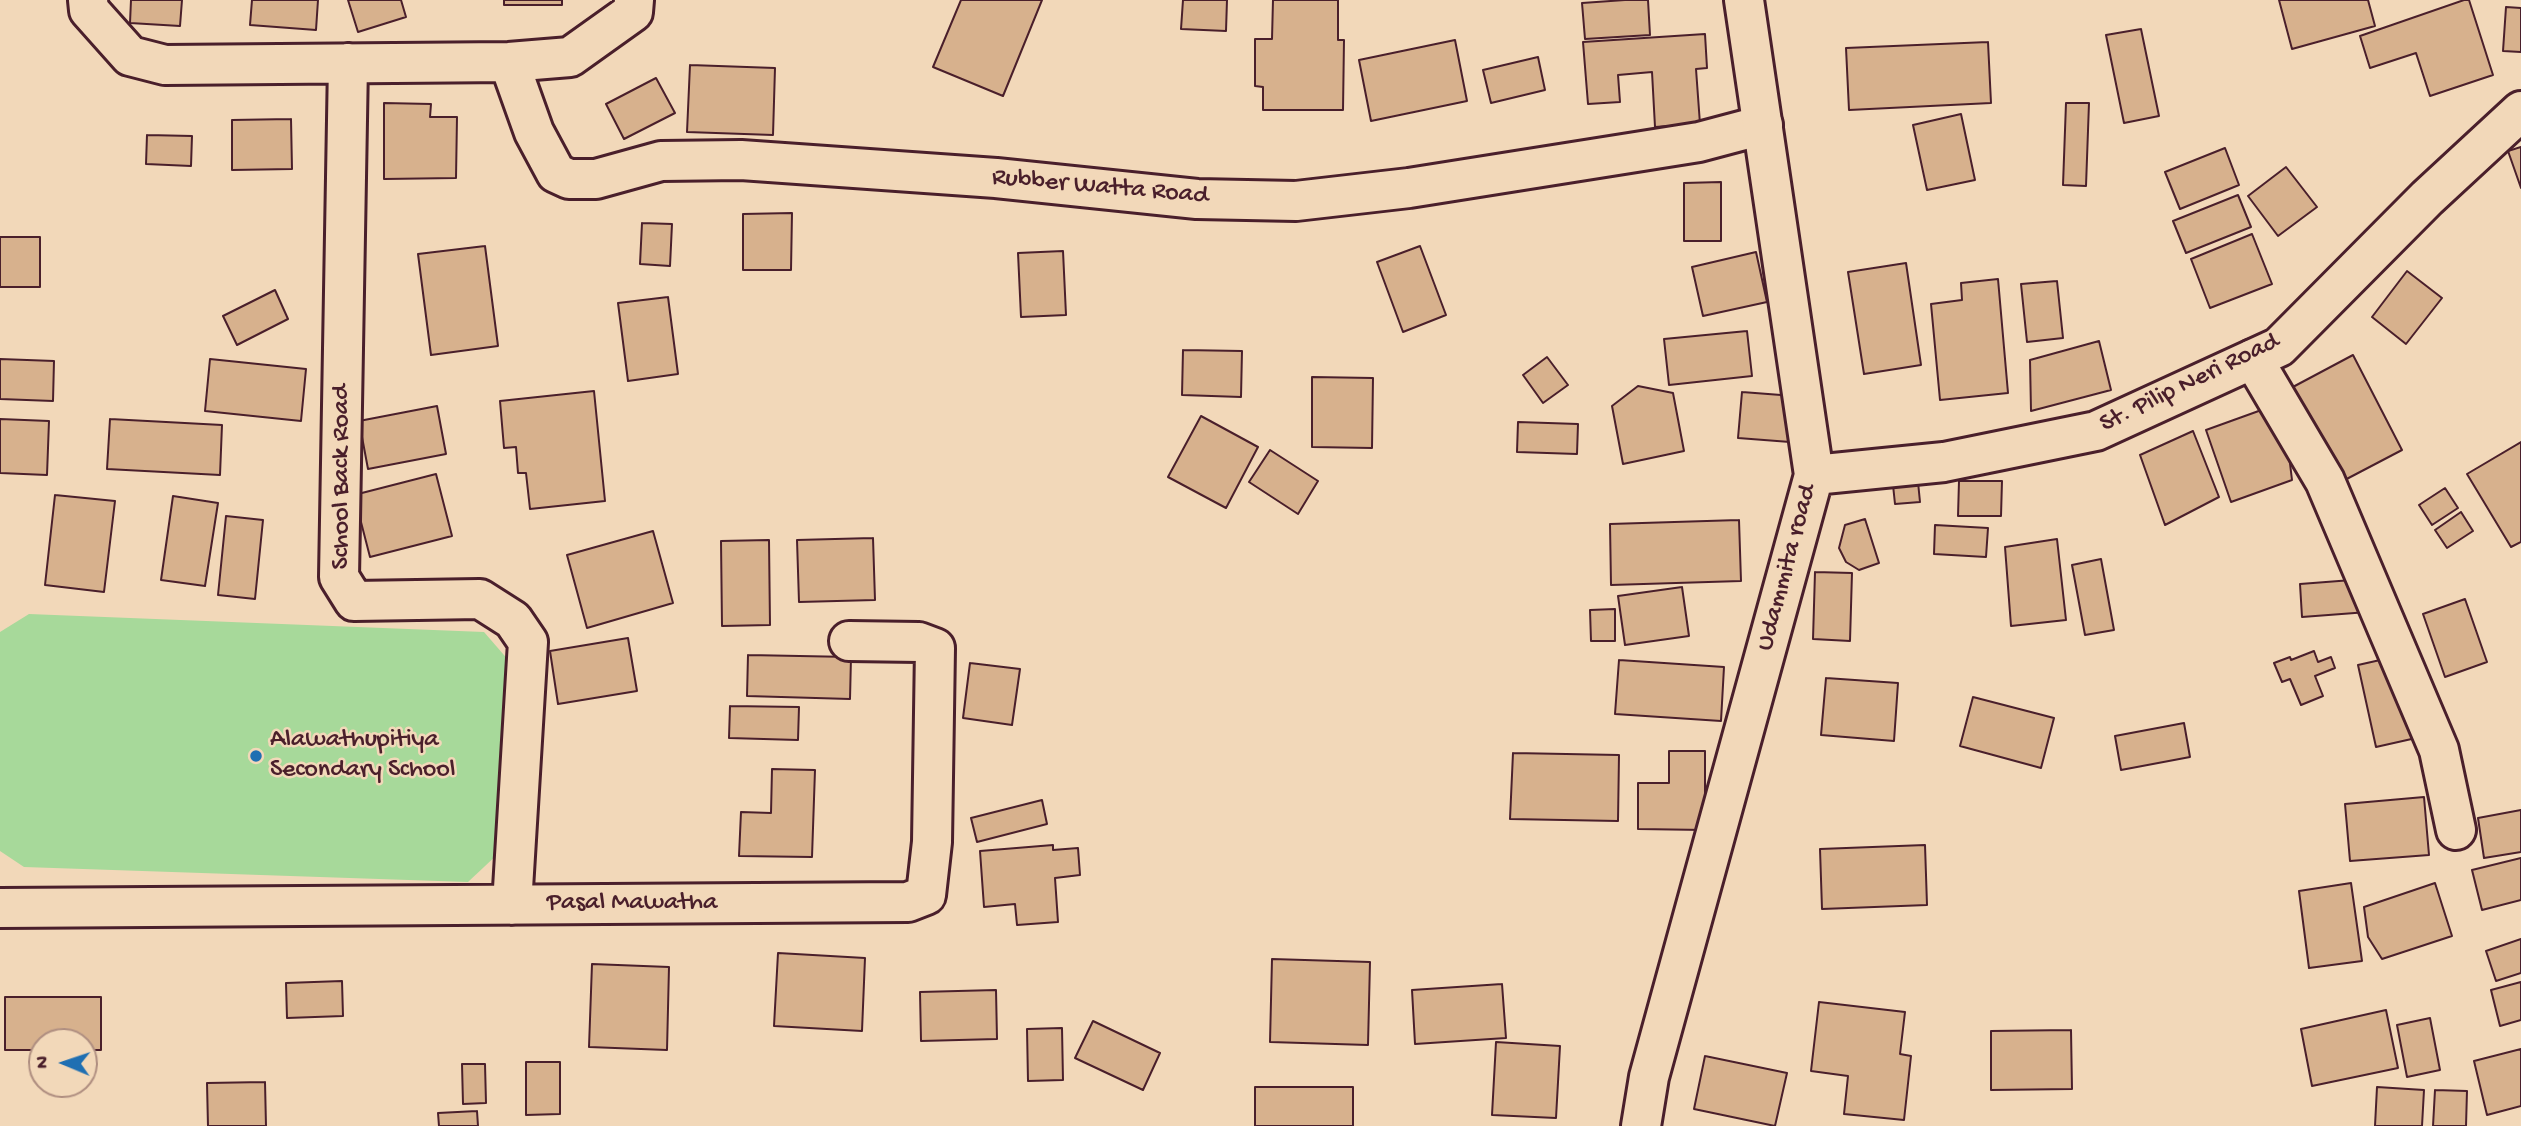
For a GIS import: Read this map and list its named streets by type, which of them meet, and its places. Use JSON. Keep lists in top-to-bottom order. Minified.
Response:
{"streets":{"street":["Rubber Watta Road","St. Pilip Neri Road","School Back Road","Udammita road","Pasal Mawatha"]},"crossings":[["Rubber Watta Road","Udammita road"],["St. Pilip Neri Road","Udammita road"],["School Back Road","Pasal Mawatha"]],"places":["Alawathupitiya Secondary School"],"north":"left"}
